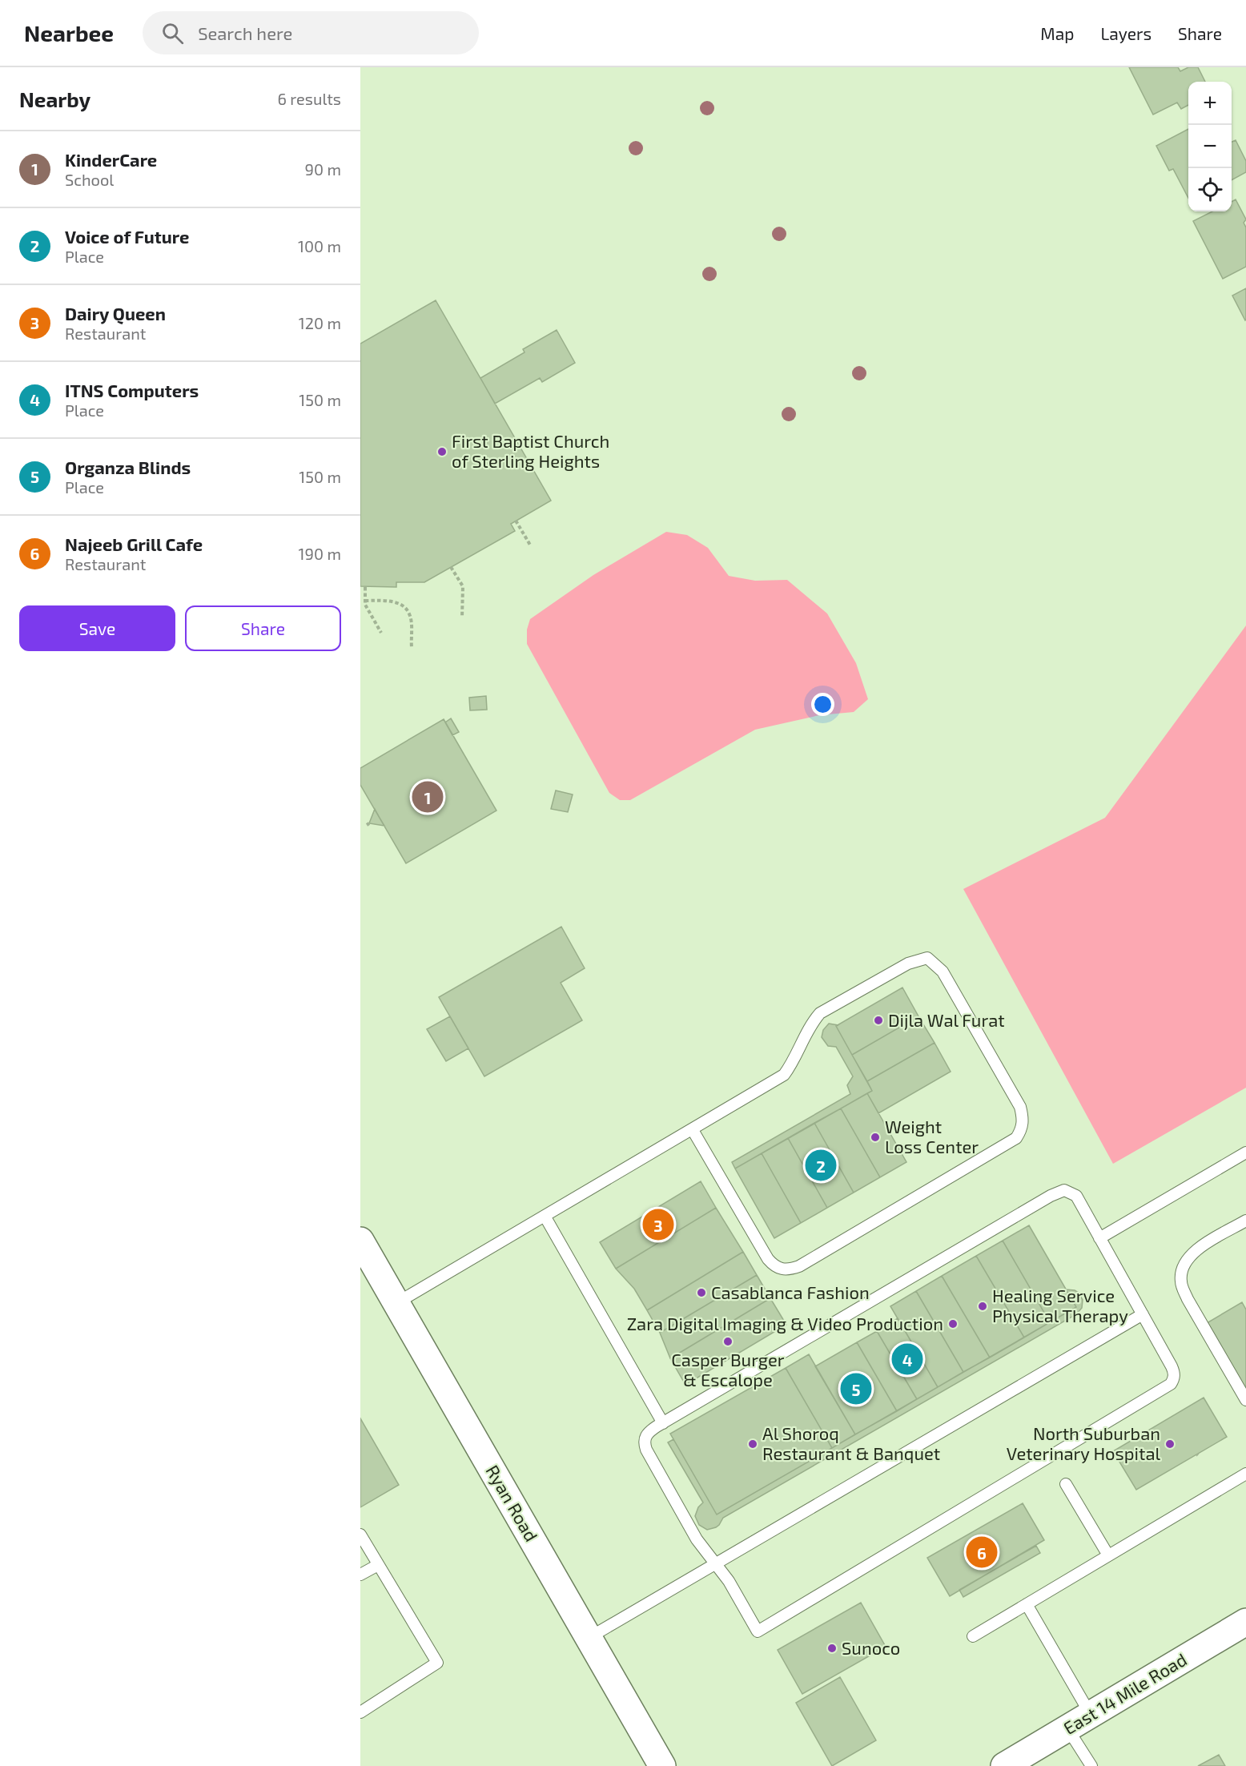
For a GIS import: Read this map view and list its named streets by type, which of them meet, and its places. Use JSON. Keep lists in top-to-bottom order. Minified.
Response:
{"streets":{"main road":["Ryan Road","East 14 Mile Road"]},"places":["First Baptist Church of Sterling Heights","Dijla Wal Furat","Weight Loss Center","Casablanca Fashion","Healing Service Physical Therapy","Zara Digital Imaging & Video Production","Casper Burger & Escalope","Al Shoroq Restaurant & Banquet","North Suburban Veterinary Hospital","Sunoco"],"page":{"header":"Nearbee","search":"Search here","nav":["Map","Layers","Share"],"heading":["Nearby","6 results"],"map_buttons":["+","−"],"list":[{"mark":"1","name":"KinderCare","note":"School","value":"90 m"},{"mark":"2","name":"Voice of Future","note":"Place","value":"100 m"},{"mark":"3","name":"Dairy Queen","note":"Restaurant","value":"120 m"},{"mark":"4","name":"ITNS Computers","note":"Place","value":"150 m"},{"mark":"5","name":"Organza Blinds","note":"Place","value":"150 m"},{"mark":"6","name":"Najeeb Grill Cafe","note":"Restaurant","value":"190 m"}],"buttons":["Save","Share"],"pins":["1","2","3","4","5","6"]}}
